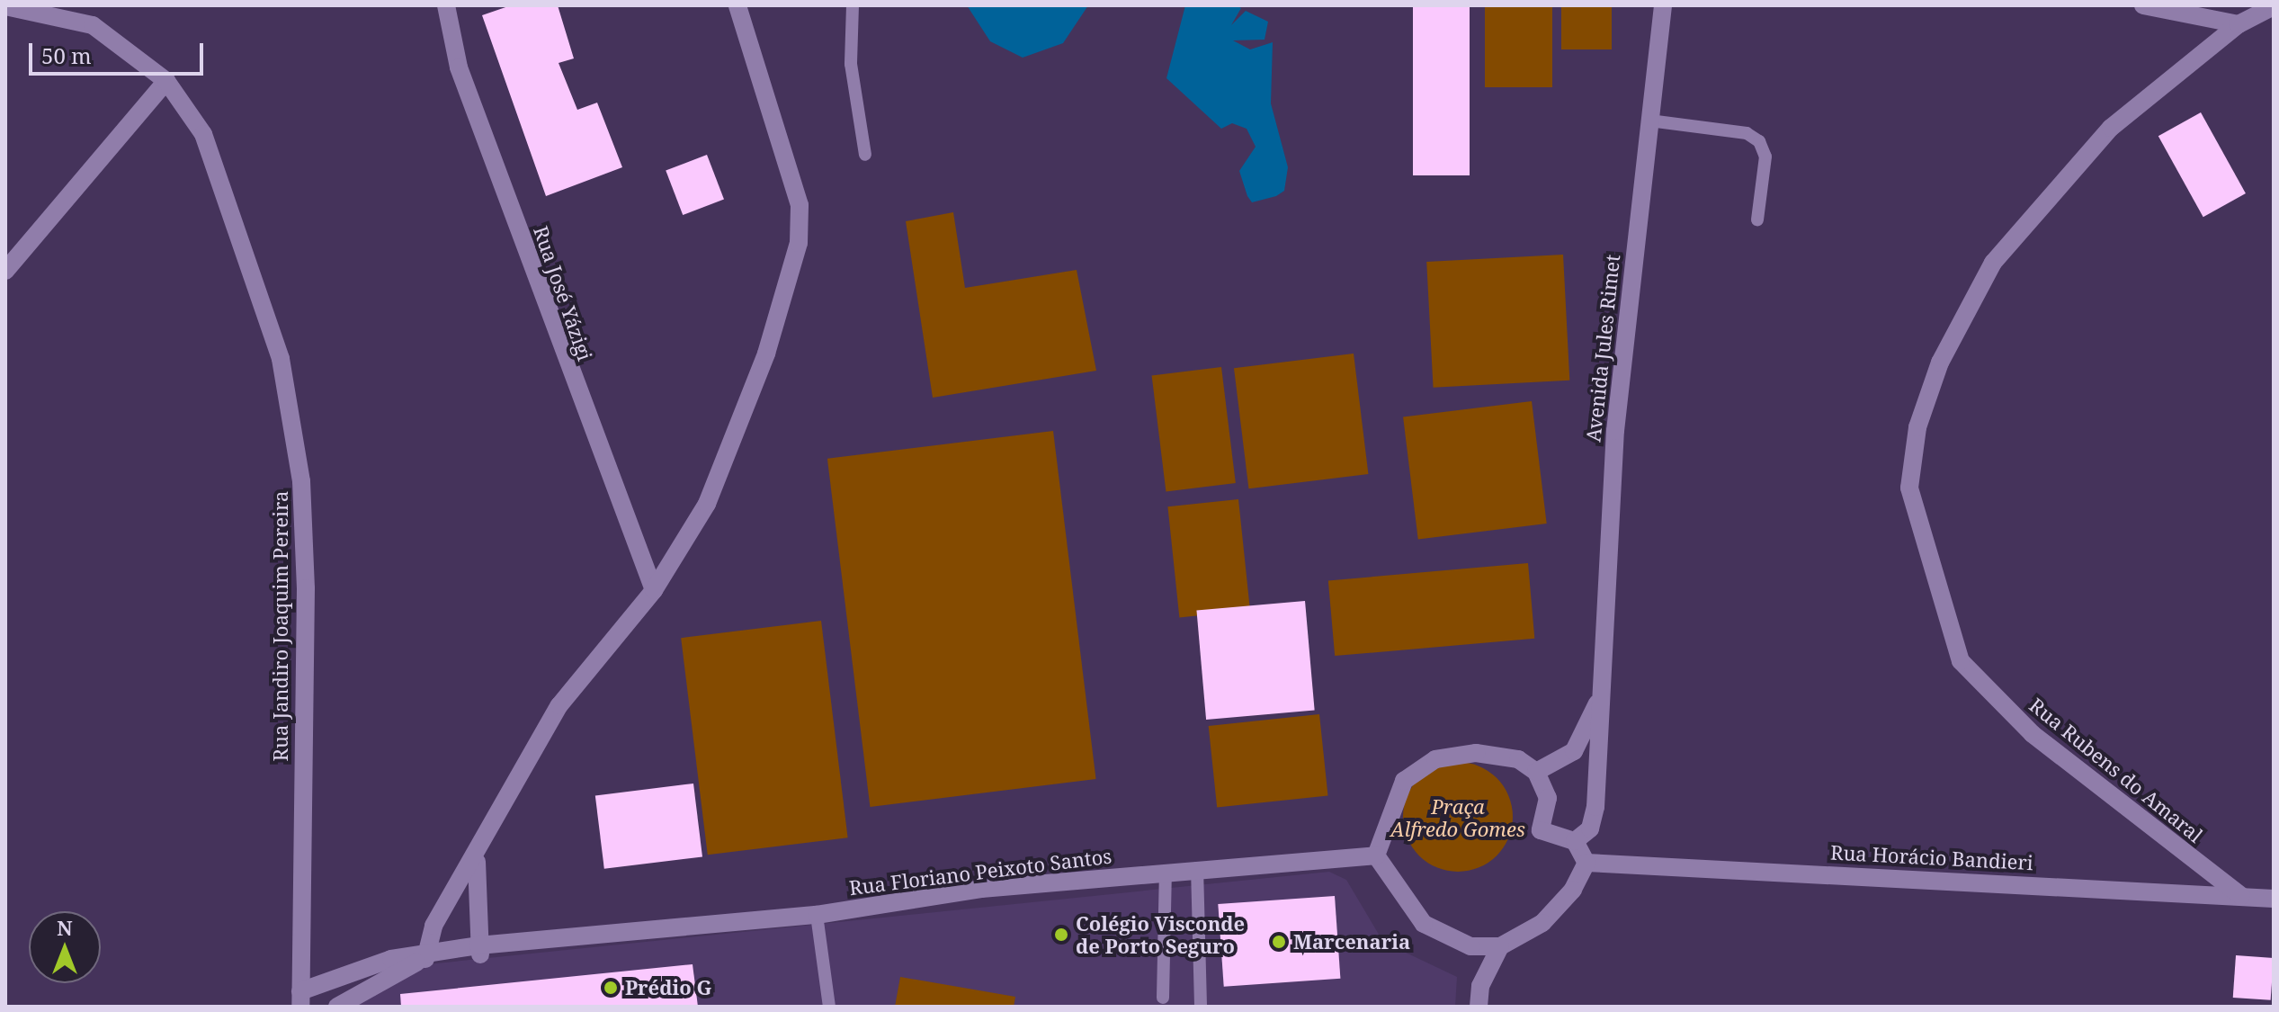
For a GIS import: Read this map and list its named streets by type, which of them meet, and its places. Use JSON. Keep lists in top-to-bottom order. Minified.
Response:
{"streets":{"street":["Rua José Yázigi","Avenida Jules Rimet","Rua Jandiro Joaquim Pereira","Rua Rubens do Amaral","Rua Horácio Bandieri","Rua Floriano Peixoto Santos"]},"crossings":[["Avenida Jules Rimet","Rua Horácio Bandieri"],["Avenida Jules Rimet","Rua Floriano Peixoto Santos"],["Rua Jandiro Joaquim Pereira","Rua Floriano Peixoto Santos"],["Rua Rubens do Amaral","Rua Horácio Bandieri"],["Rua Horácio Bandieri","Rua Floriano Peixoto Santos"]],"parks":["Praça Alfredo Gomes"],"places":["Colégio Visconde de Porto Seguro","Marcenaria","Prédio G"],"scale_bar":"50 m","north":"top"}
